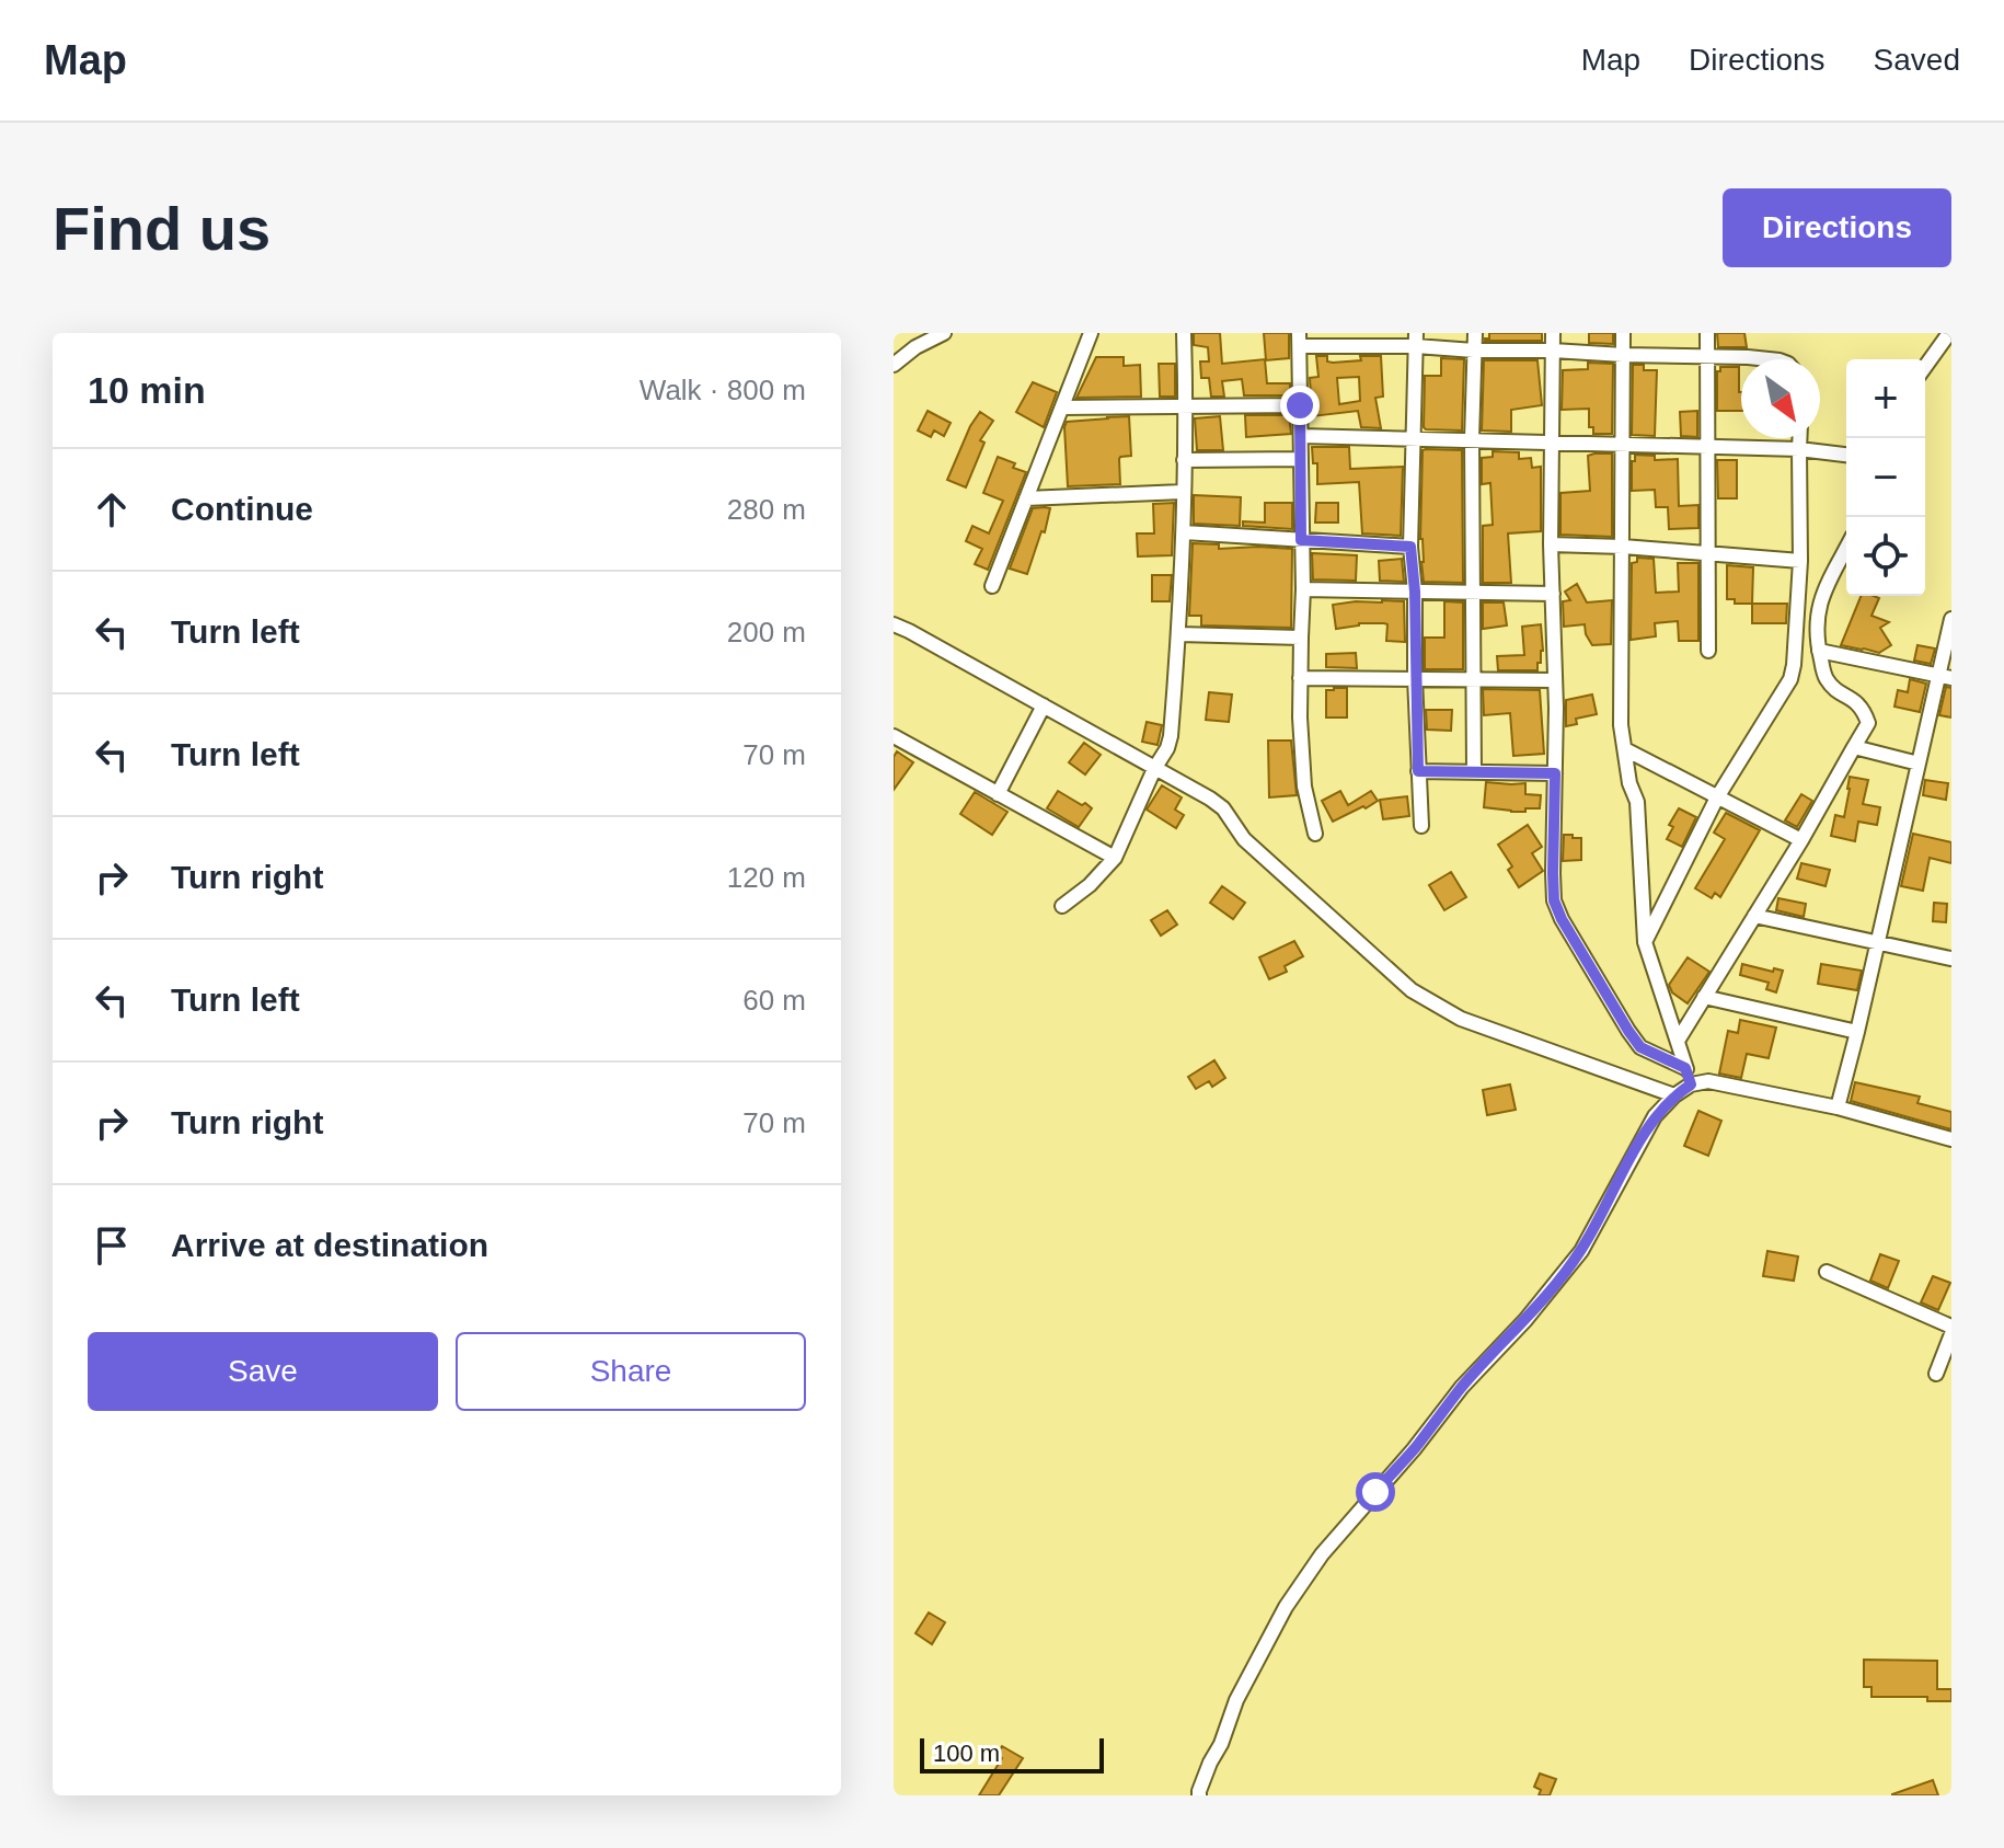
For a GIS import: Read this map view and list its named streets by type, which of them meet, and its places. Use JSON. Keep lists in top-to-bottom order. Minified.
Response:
{"scale_bar":"100 m","north":"bottom right","page":{"header":"Map","nav":["Map","Directions","Saved"],"buttons":["Directions",["Save","Share"]],"title":"Find us","heading":["10 min","Walk · 800 m"],"map_buttons":["+","−"],"list":[["Continue","280 m"],["Turn left","200 m"],["Turn left","70 m"],["Turn right","120 m"],["Turn left","60 m"],["Turn right","70 m"],"Arrive at destination"],"scale":"100 m"}}
